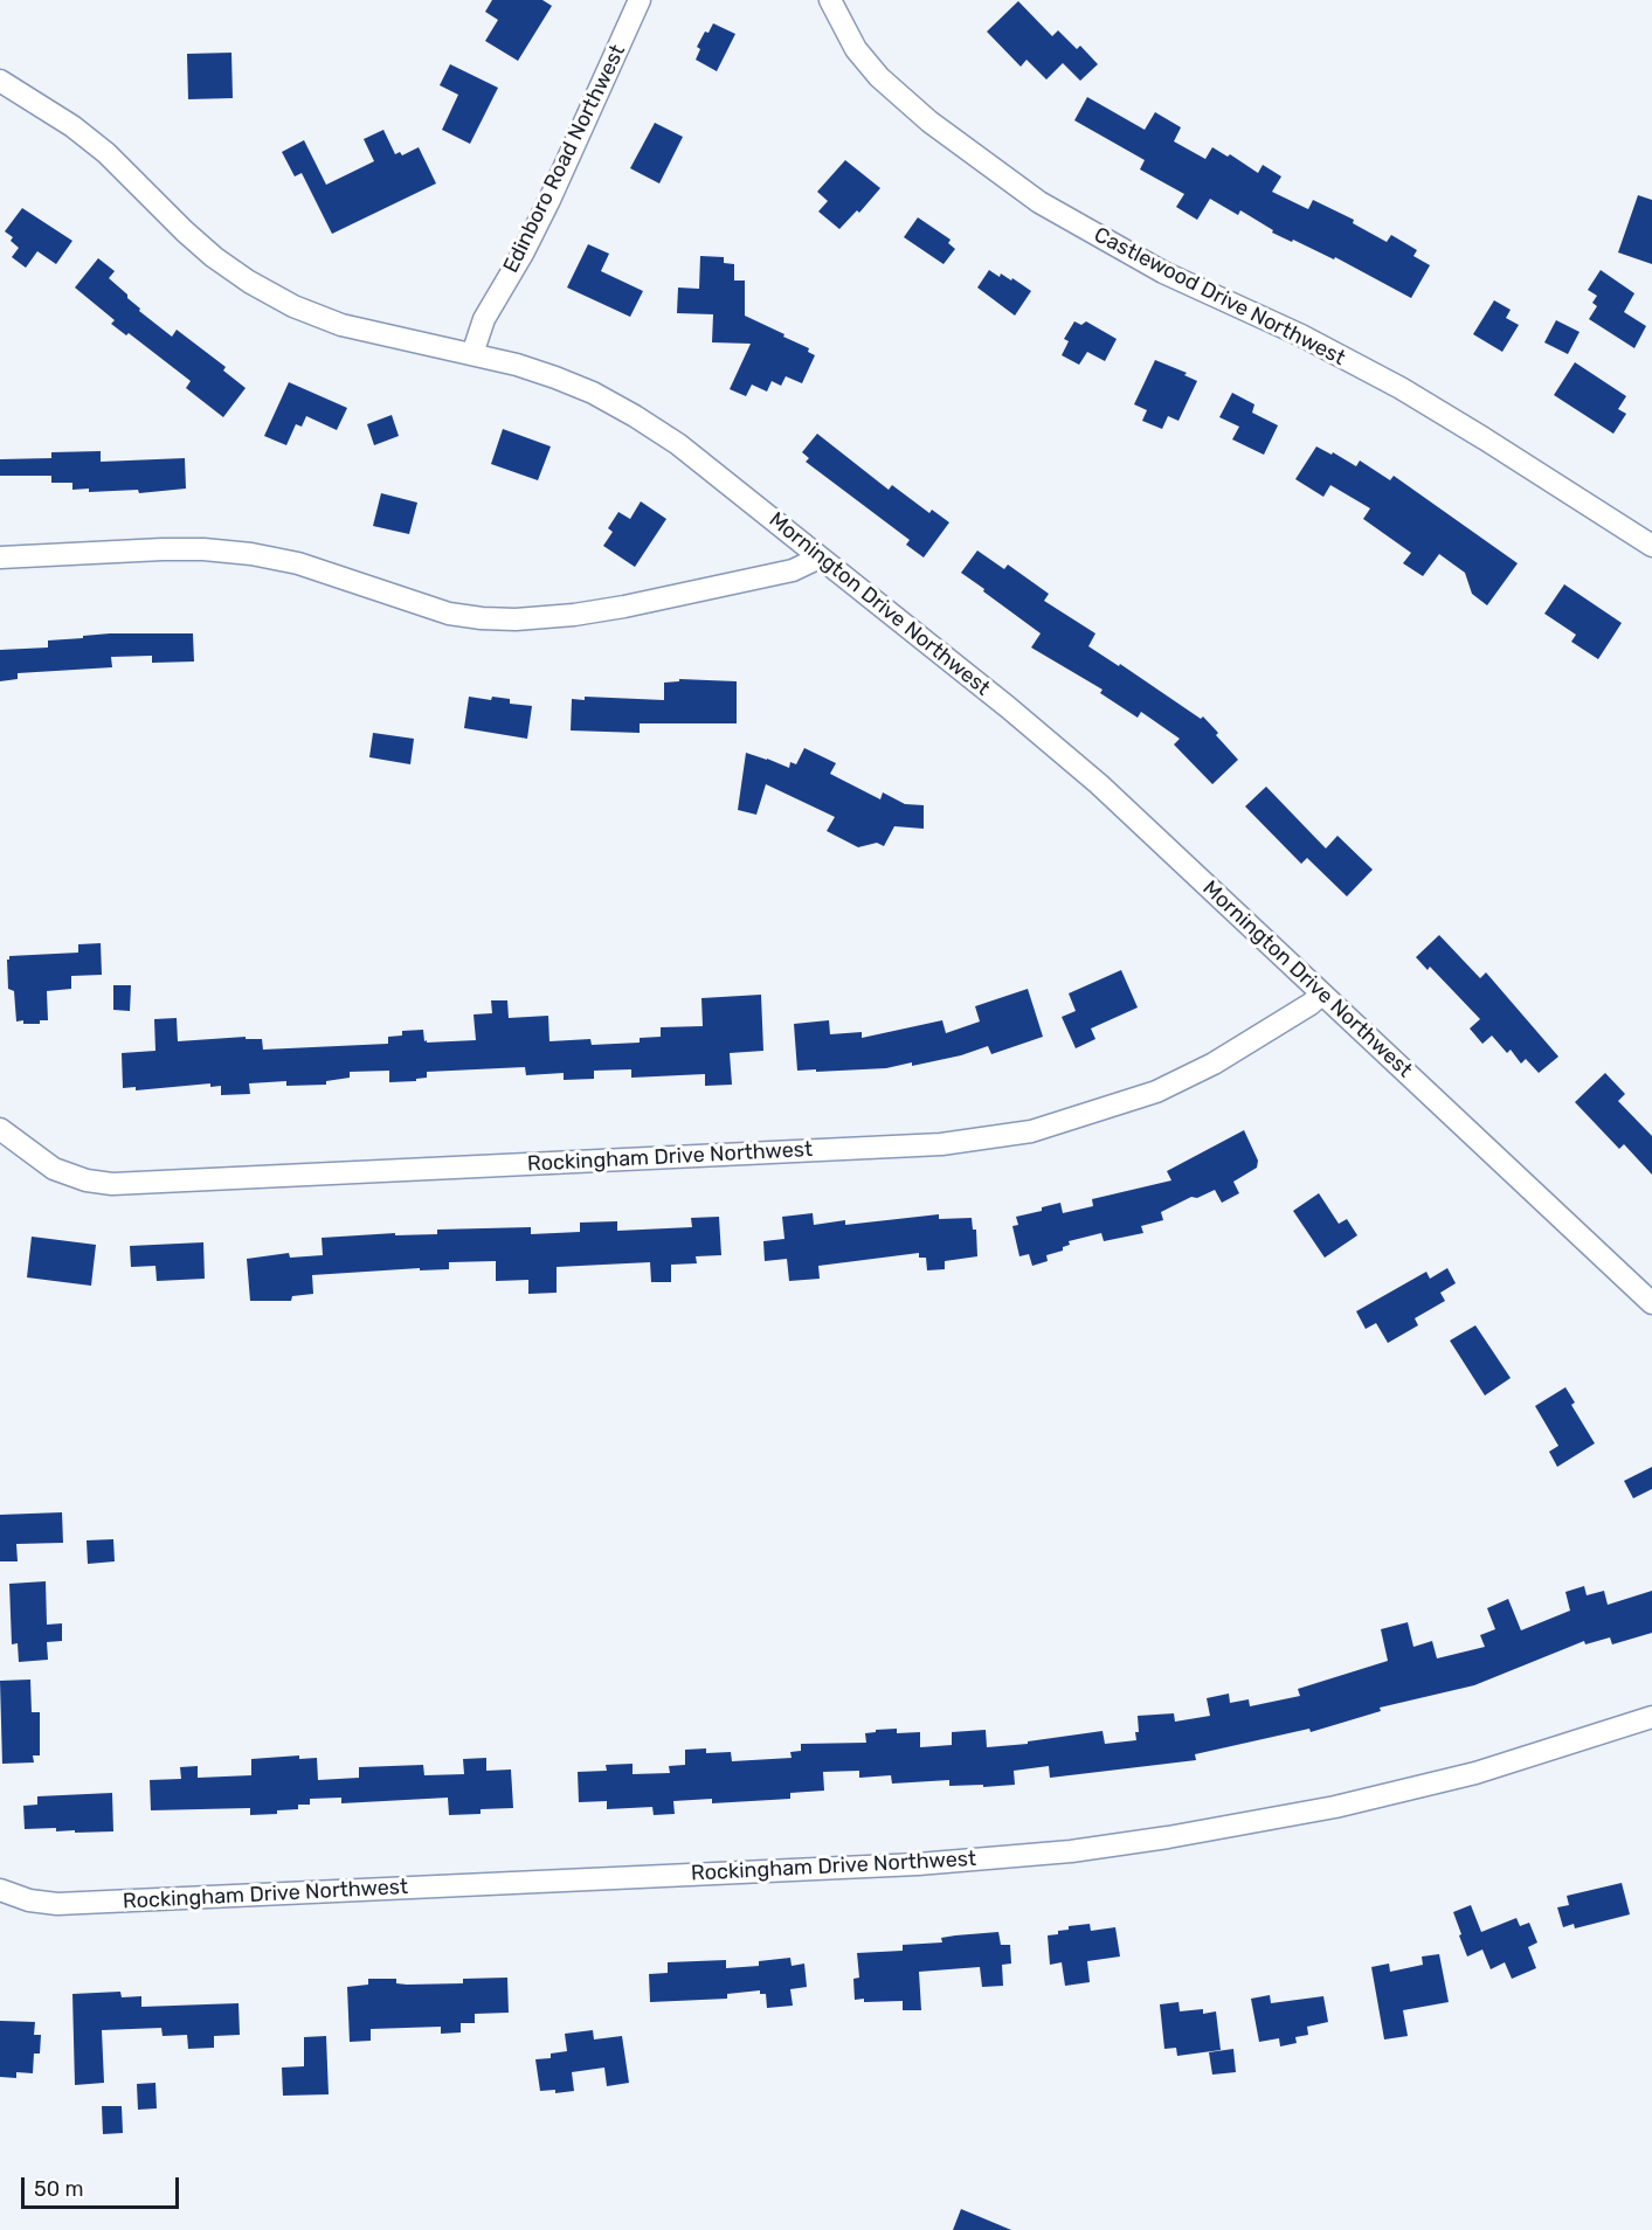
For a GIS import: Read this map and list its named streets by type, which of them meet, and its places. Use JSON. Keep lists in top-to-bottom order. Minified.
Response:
{"streets":{"street":["Edinboro Road Northwest","Castlewood Drive Northwest","Mornington Drive Northwest","Rockingham Drive Northwest"]},"crossings":[["Edinboro Road Northwest","Mornington Drive Northwest"],["Mornington Drive Northwest","Rockingham Drive Northwest"]],"scale_bar":"50 m"}
